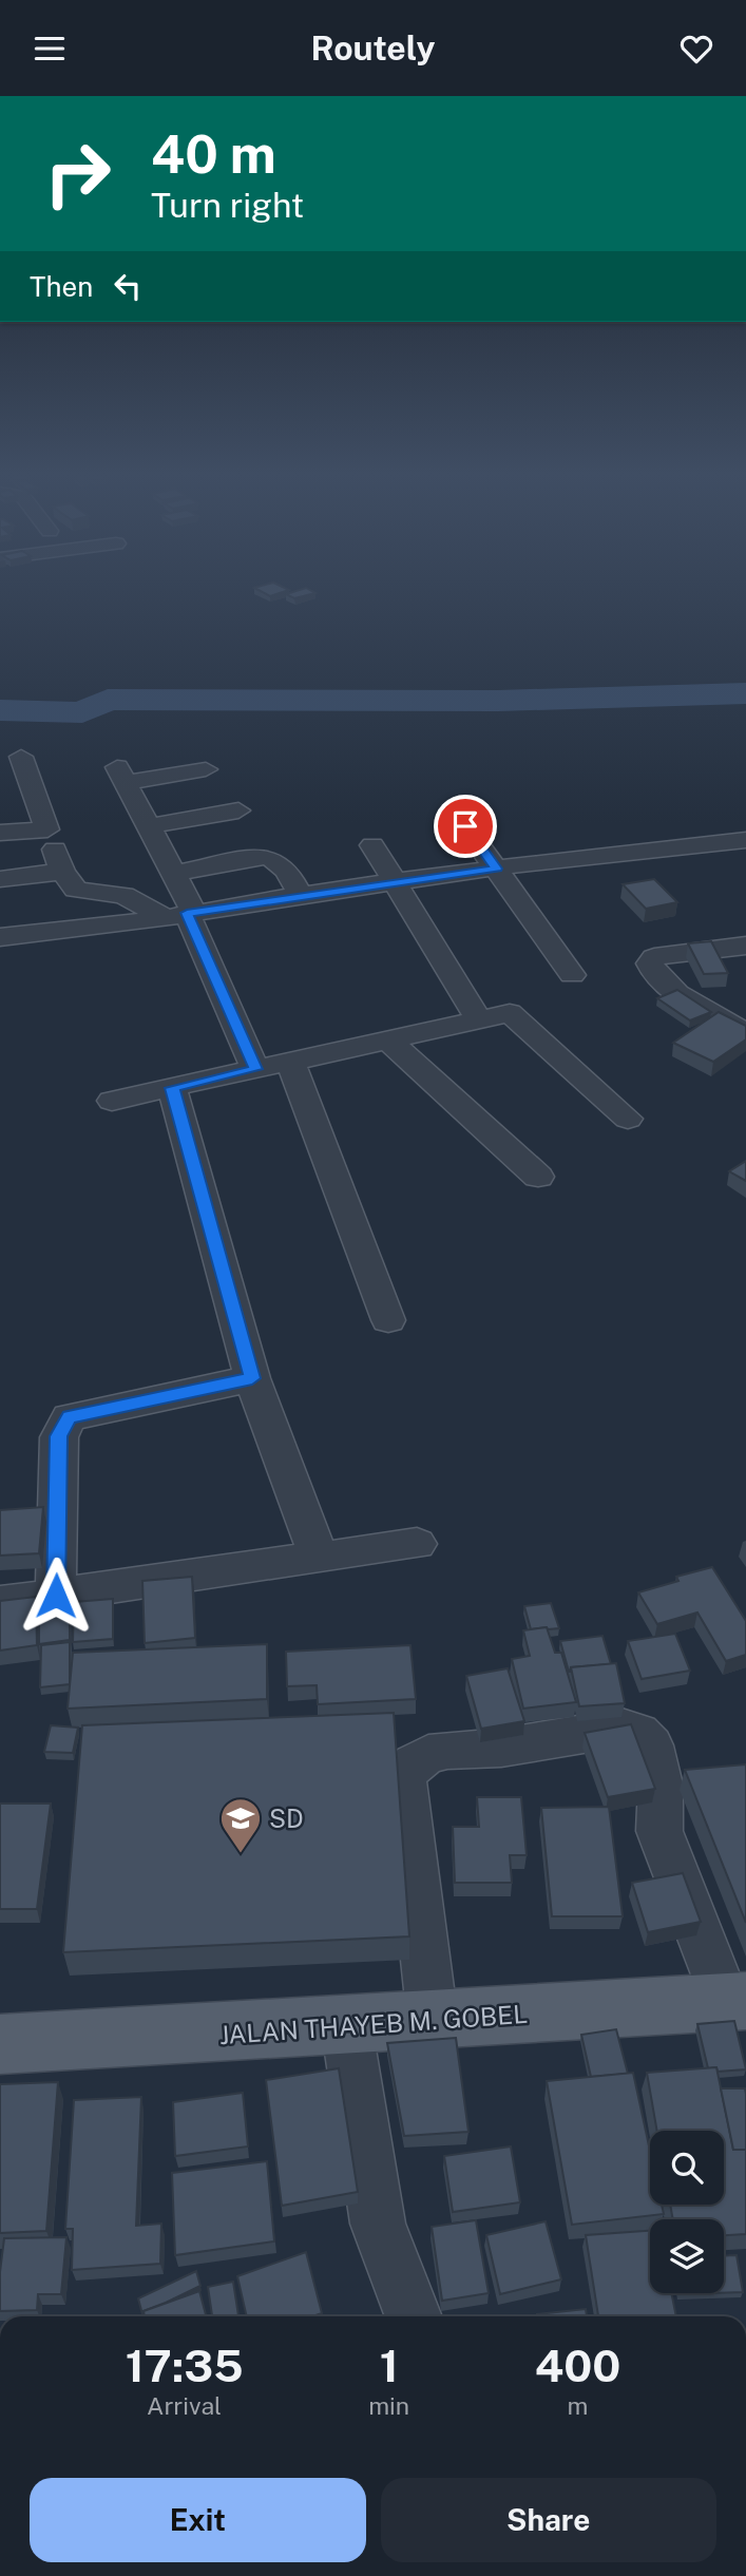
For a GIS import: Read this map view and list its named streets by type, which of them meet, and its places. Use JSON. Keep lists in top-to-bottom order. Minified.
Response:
{"streets":{"main road":["JALAN THAYEB M. GOBEL"]},"places":{"school or university":["SD"]},"page":{"header":"Routely","turn":["40 m","Turn right"],"then":"Then","eta":["17:35","Arrival","1","min","400","m"],"buttons":["Exit","Share"]}}
